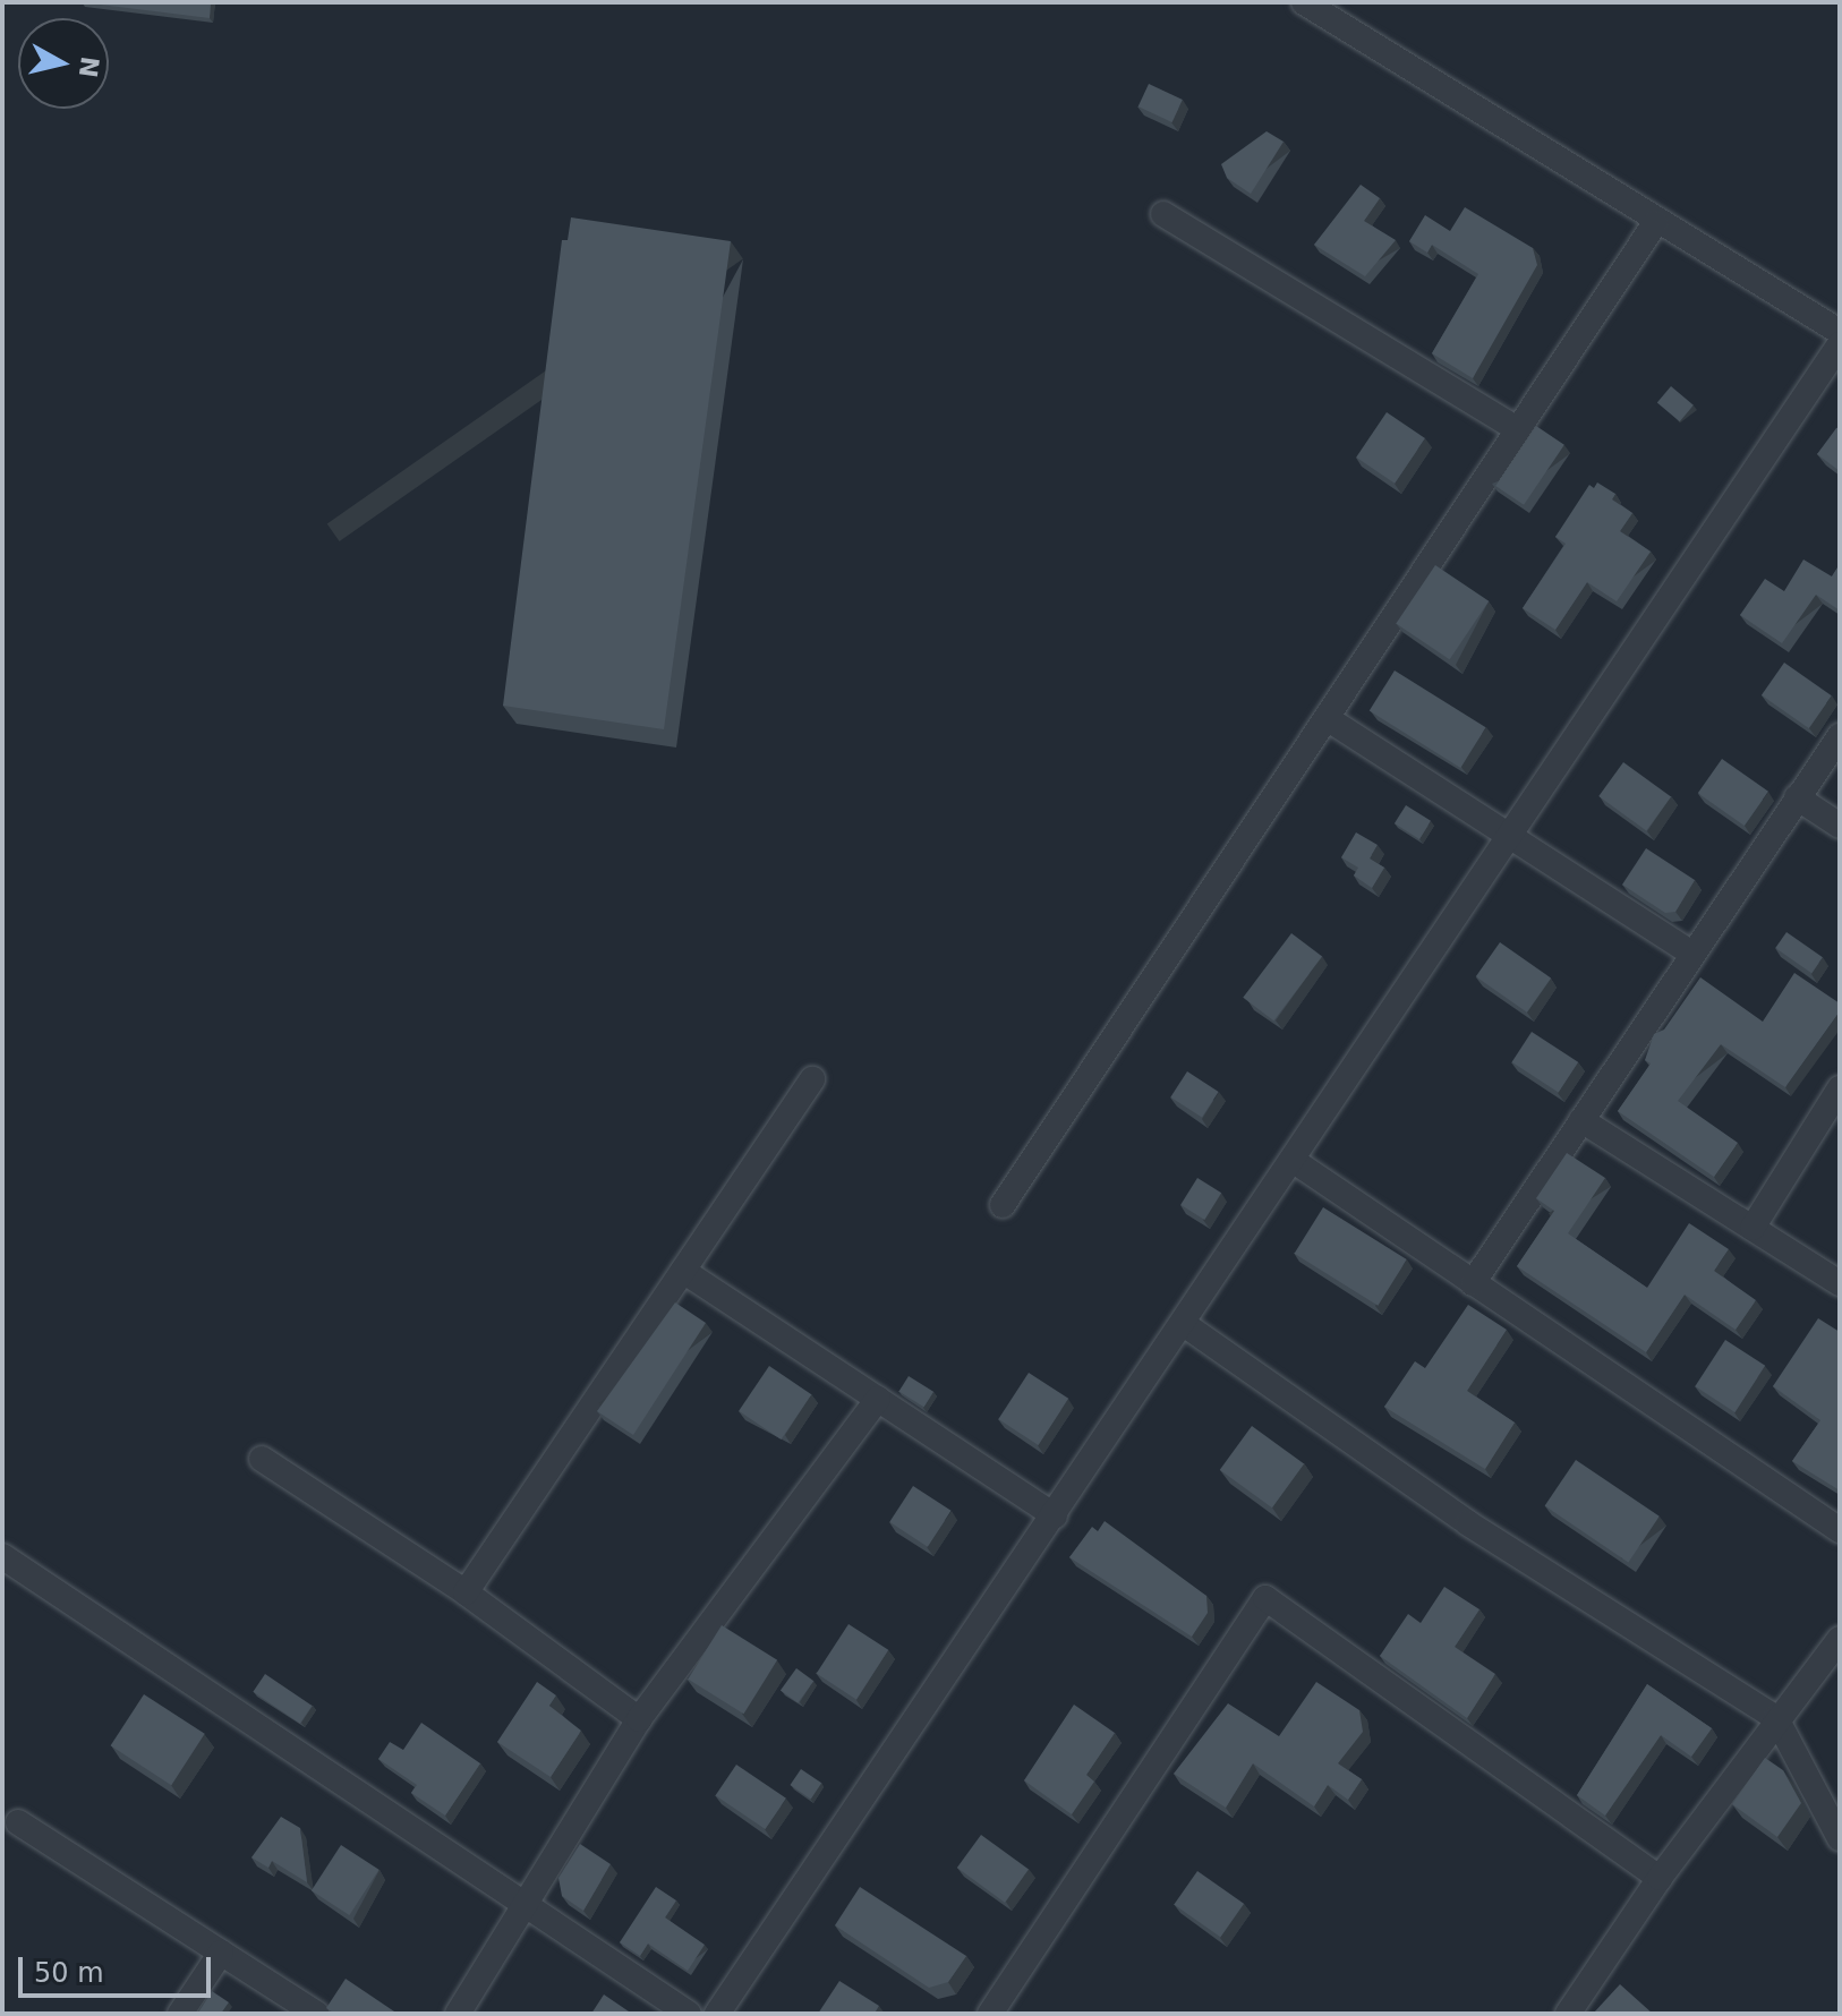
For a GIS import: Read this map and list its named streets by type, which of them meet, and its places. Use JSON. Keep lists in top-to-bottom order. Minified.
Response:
{"scale_bar":"50 m","north":"right"}
